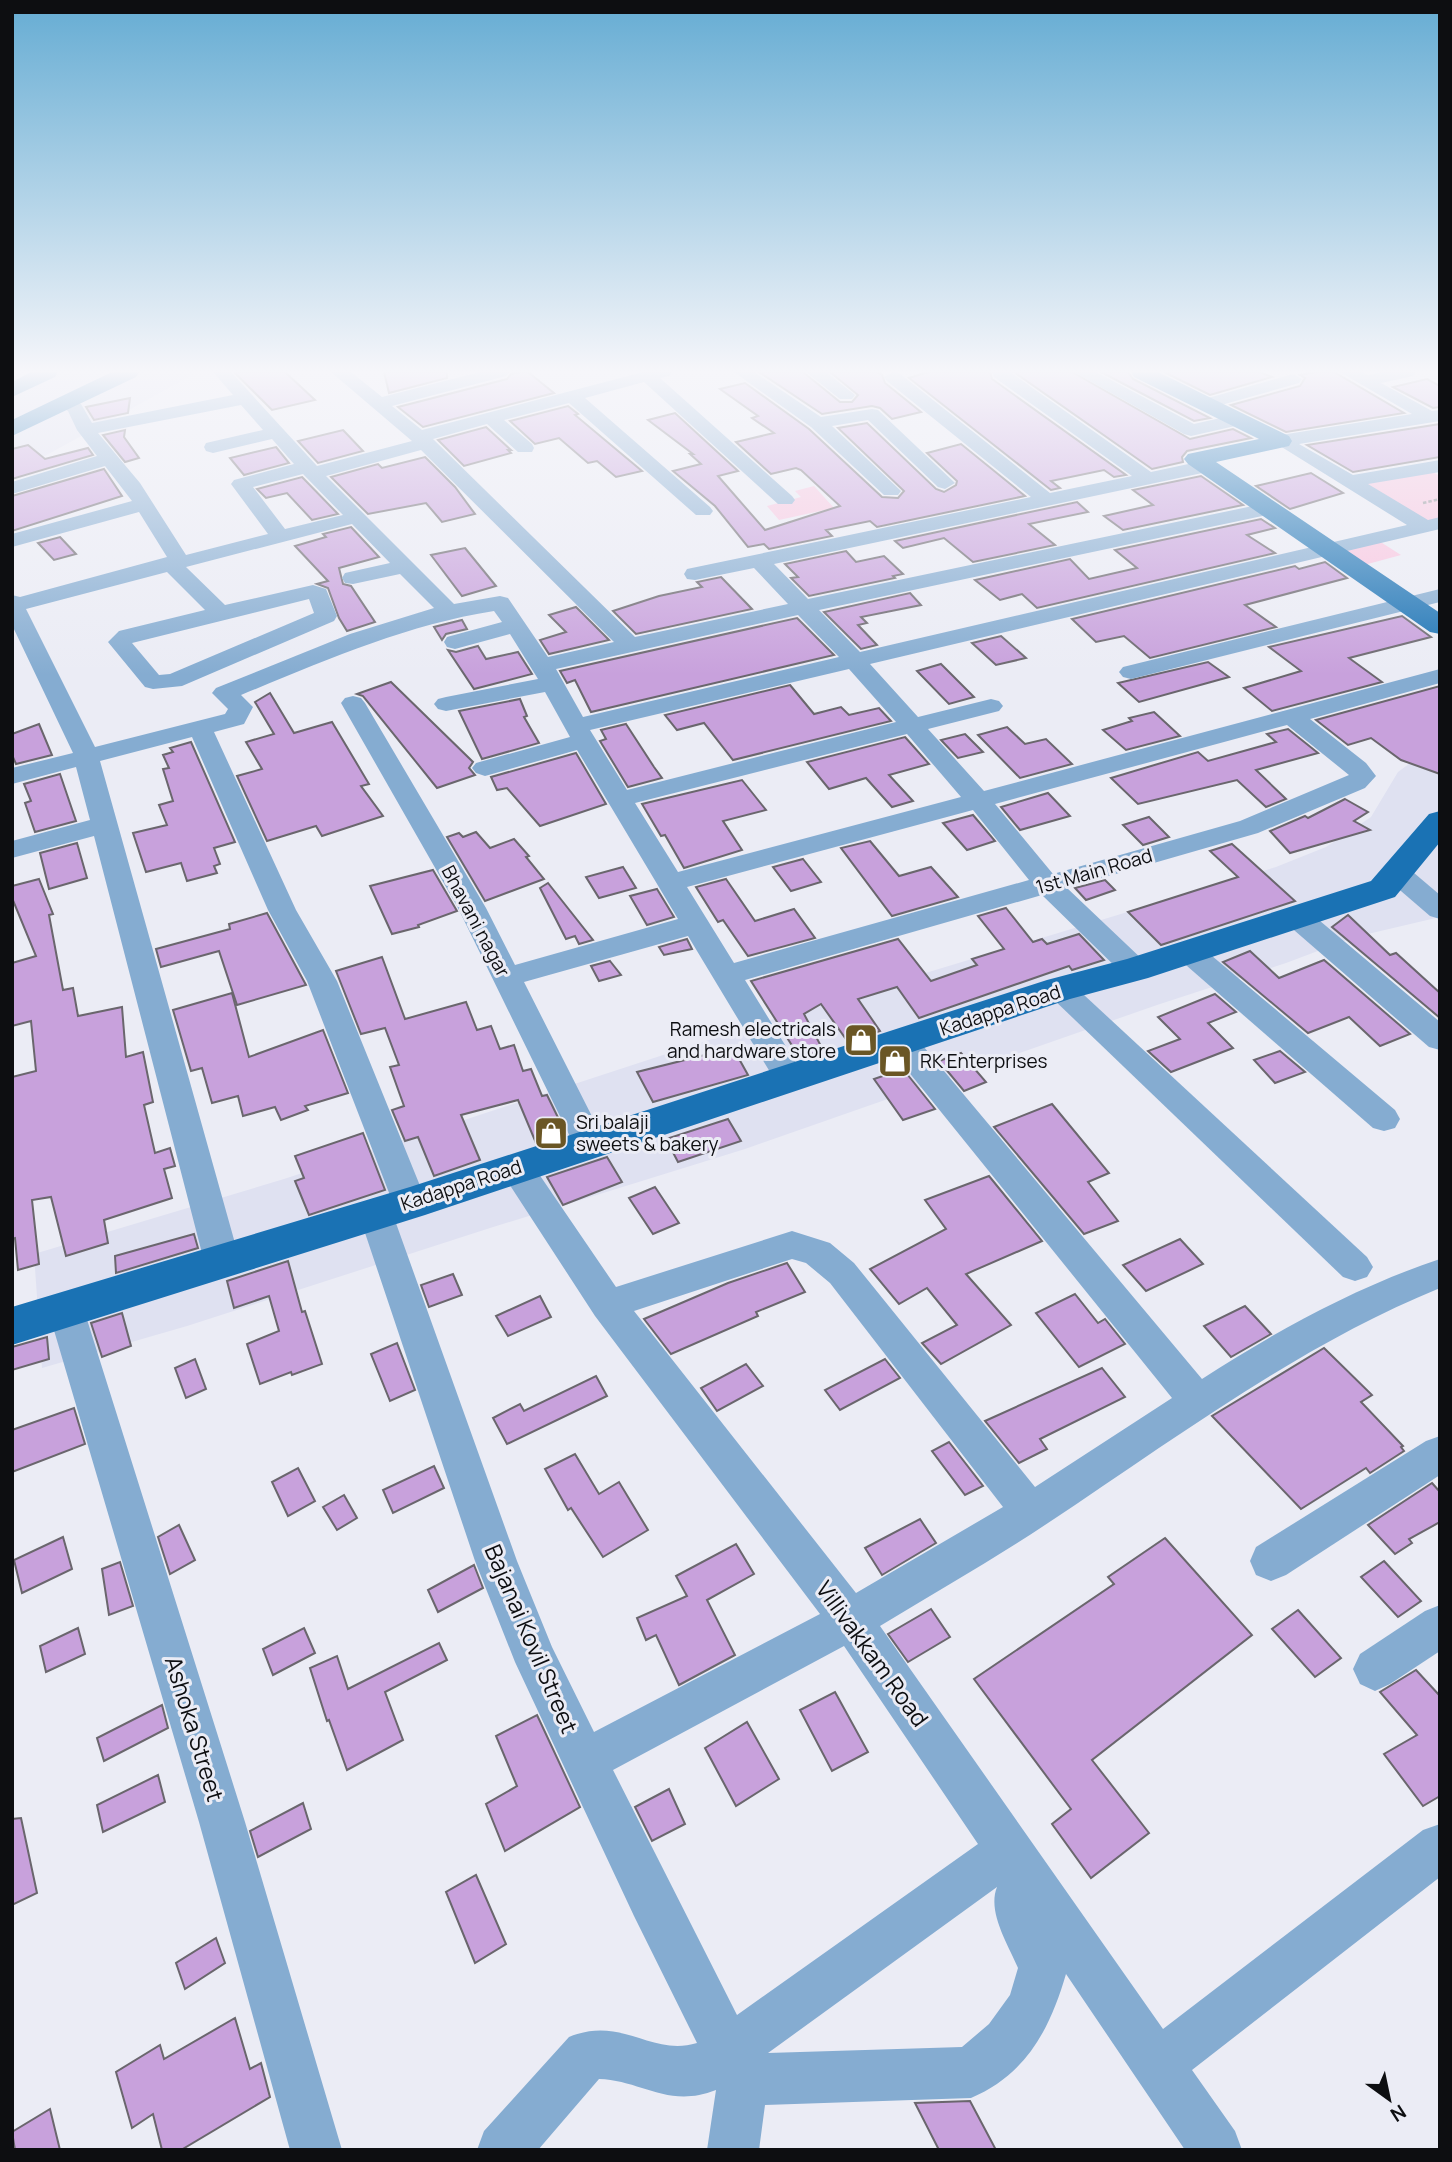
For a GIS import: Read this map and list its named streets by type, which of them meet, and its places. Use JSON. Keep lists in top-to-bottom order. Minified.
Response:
{"streets":{"main road":["Kadappa Road"],"street":["1st Main Road","Bhavani nagar","Bajanai Kovil Street","Villivakkam Road","Ashoka Street"]},"crossings":[["Bhavani nagar","Kadappa Road"],["Kadappa Road","Bajanai Kovil Street"],["Kadappa Road","Villivakkam Road"],["Kadappa Road","Ashoka Street"]],"places":{"shop":["Ramesh electricals and hardware store","RK Enterprises","Sri balaji sweets & bakery"]},"north":"bottom right"}
